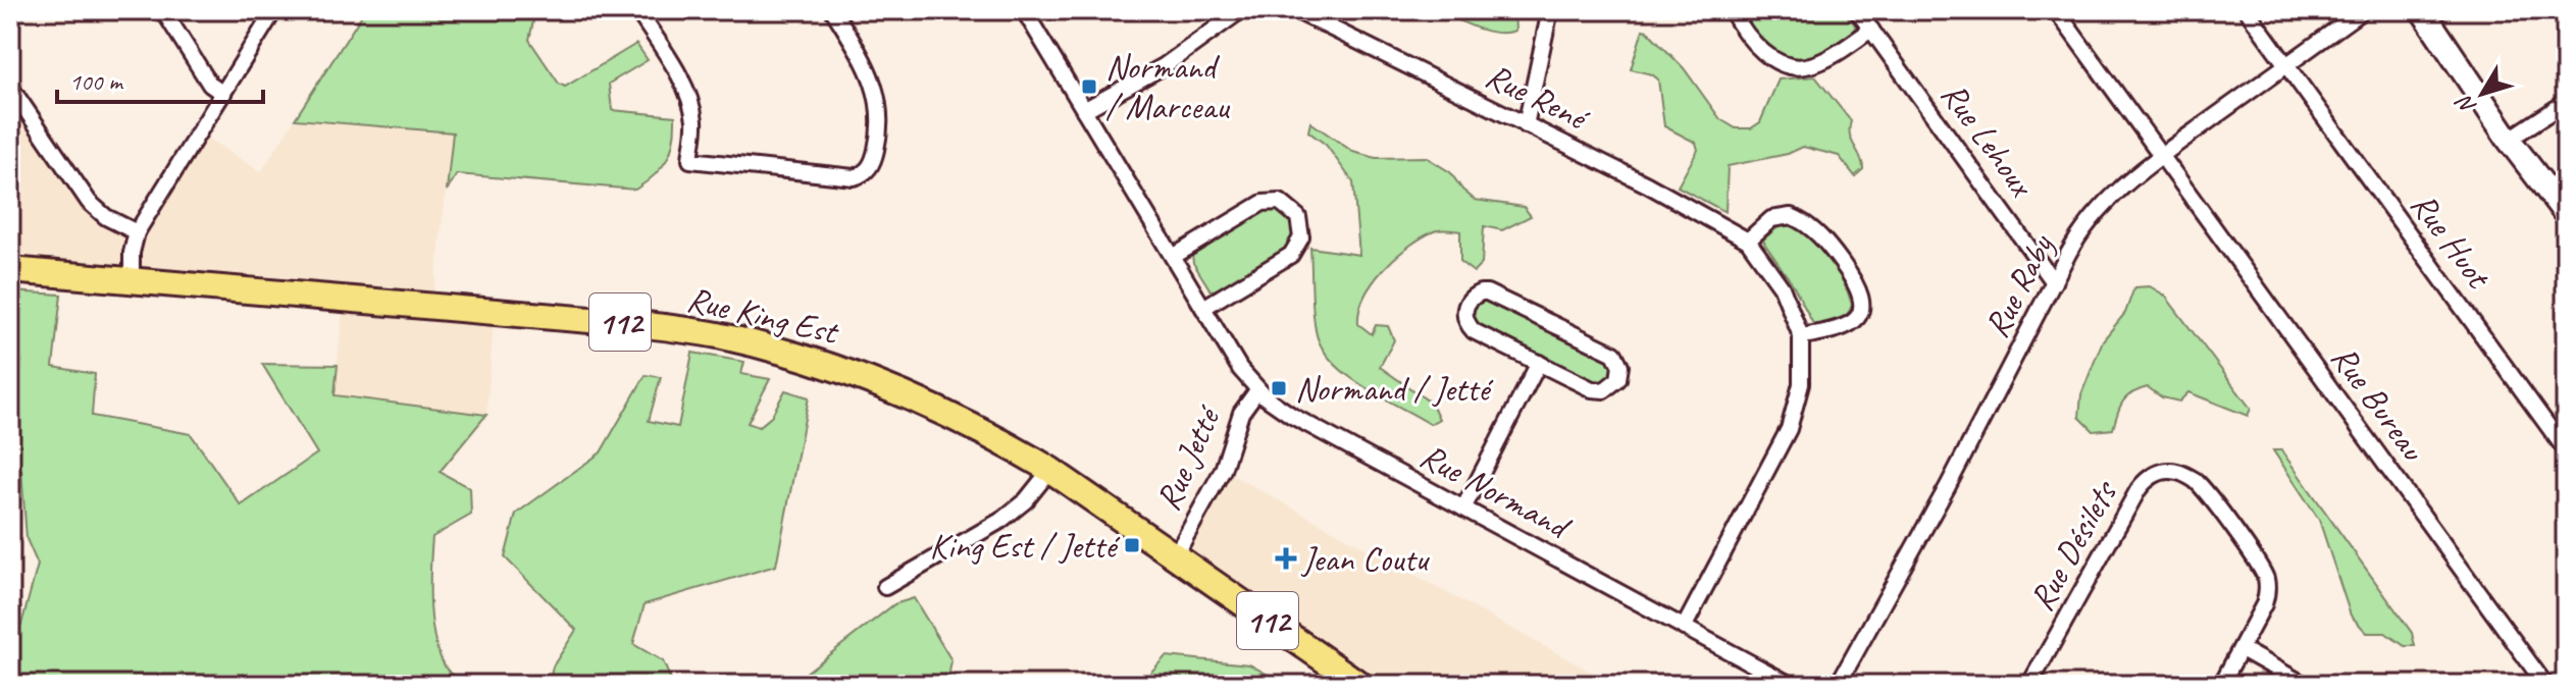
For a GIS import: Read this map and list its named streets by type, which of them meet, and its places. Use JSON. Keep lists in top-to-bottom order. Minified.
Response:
{"streets":{"main road":["Rue King Est","112"],"street":["Rue René","Rue Lehoux","Rue Huot","Rue Raby","Rue Bureau","Rue Jetté","Rue Normand","Rue Désilets"]},"crossings":[["Rue René","Rue Normand"],["Rue Lehoux","Rue Raby"],["Rue Huot","Rue Raby"],["Rue Raby","Rue Bureau"],["Rue King Est","Rue Jetté"],["Rue Jetté","Rue Normand"]],"places":{"transit":["Normand / Marceau","Normand / Jetté","King Est / Jetté"],"health":["Jean Coutu"]},"scale_bar":"100 m","north":"bottom left"}
